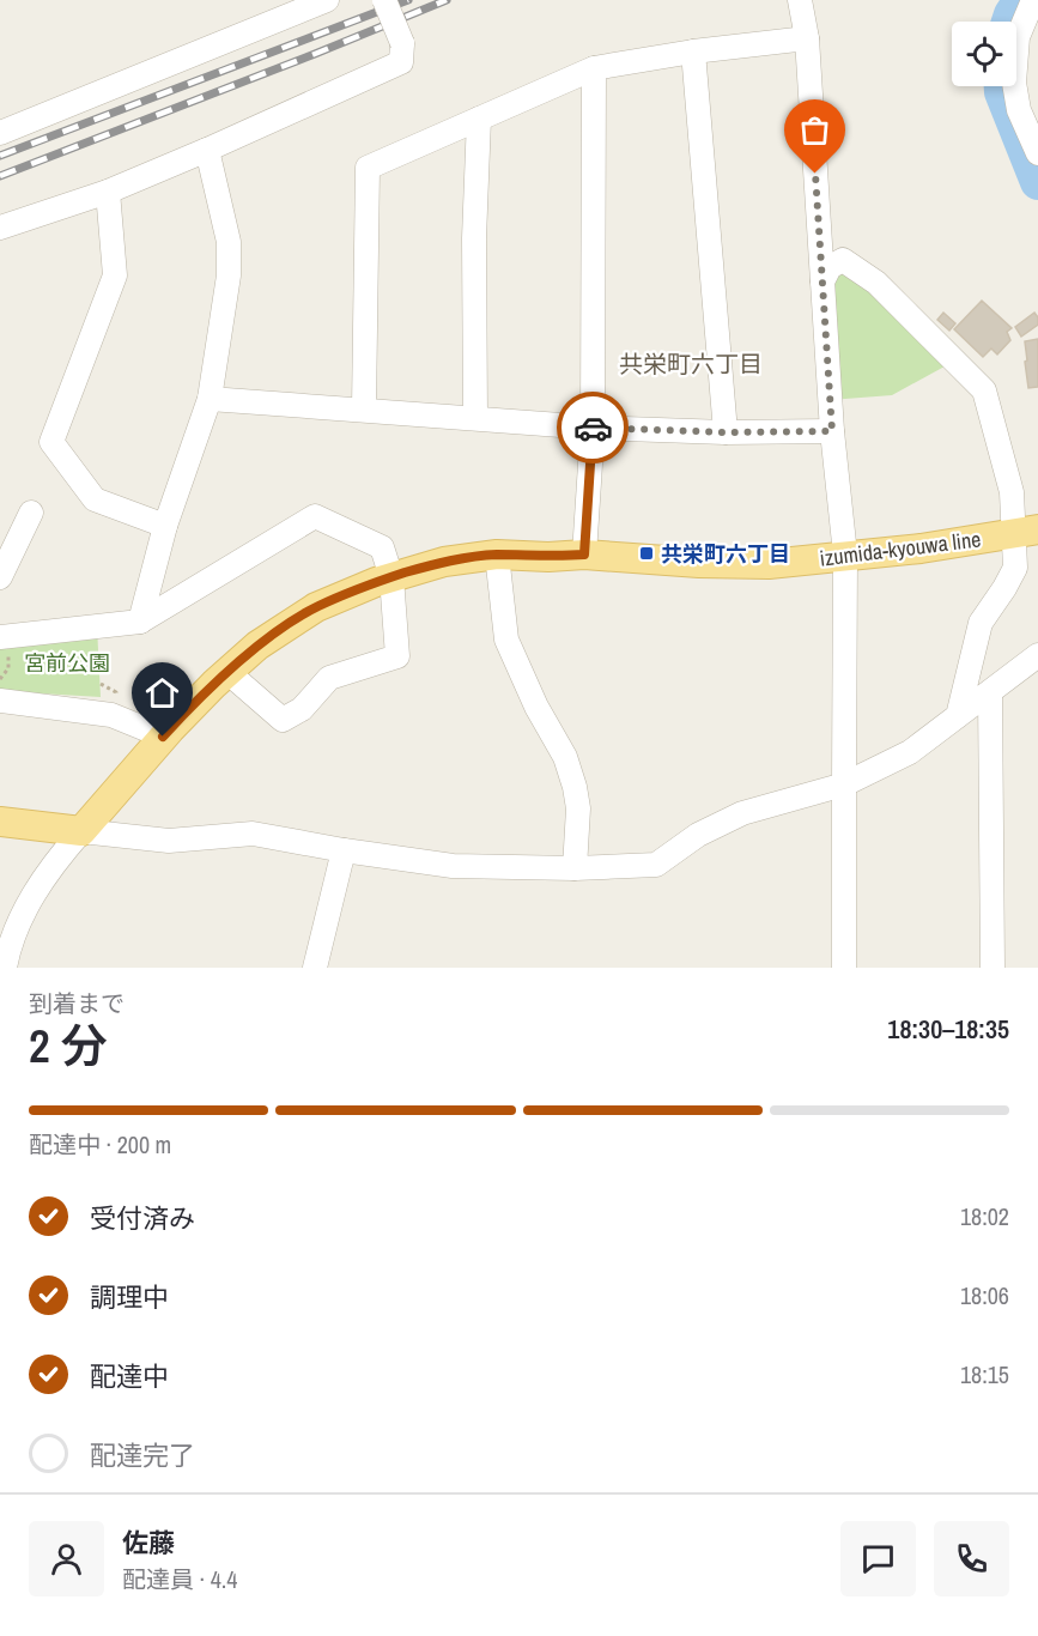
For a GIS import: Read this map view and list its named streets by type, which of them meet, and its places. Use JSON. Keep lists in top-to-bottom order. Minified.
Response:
{"streets":{"main road":["izumida-kyouwa line"]},"districts":["共栄町六丁目"],"parks":["宮前公園"],"places":{"transit":["共栄町六丁目"]},"page":{"heading":["2 分","到着まで","18:30–18:35"],"panel":["佐藤","配達員 · 4.4"],"bar":"配達中 · 200 m","list":[["受付済み","18:02"],["調理中","18:06"],["配達中","18:15"],"配達完了"]}}
